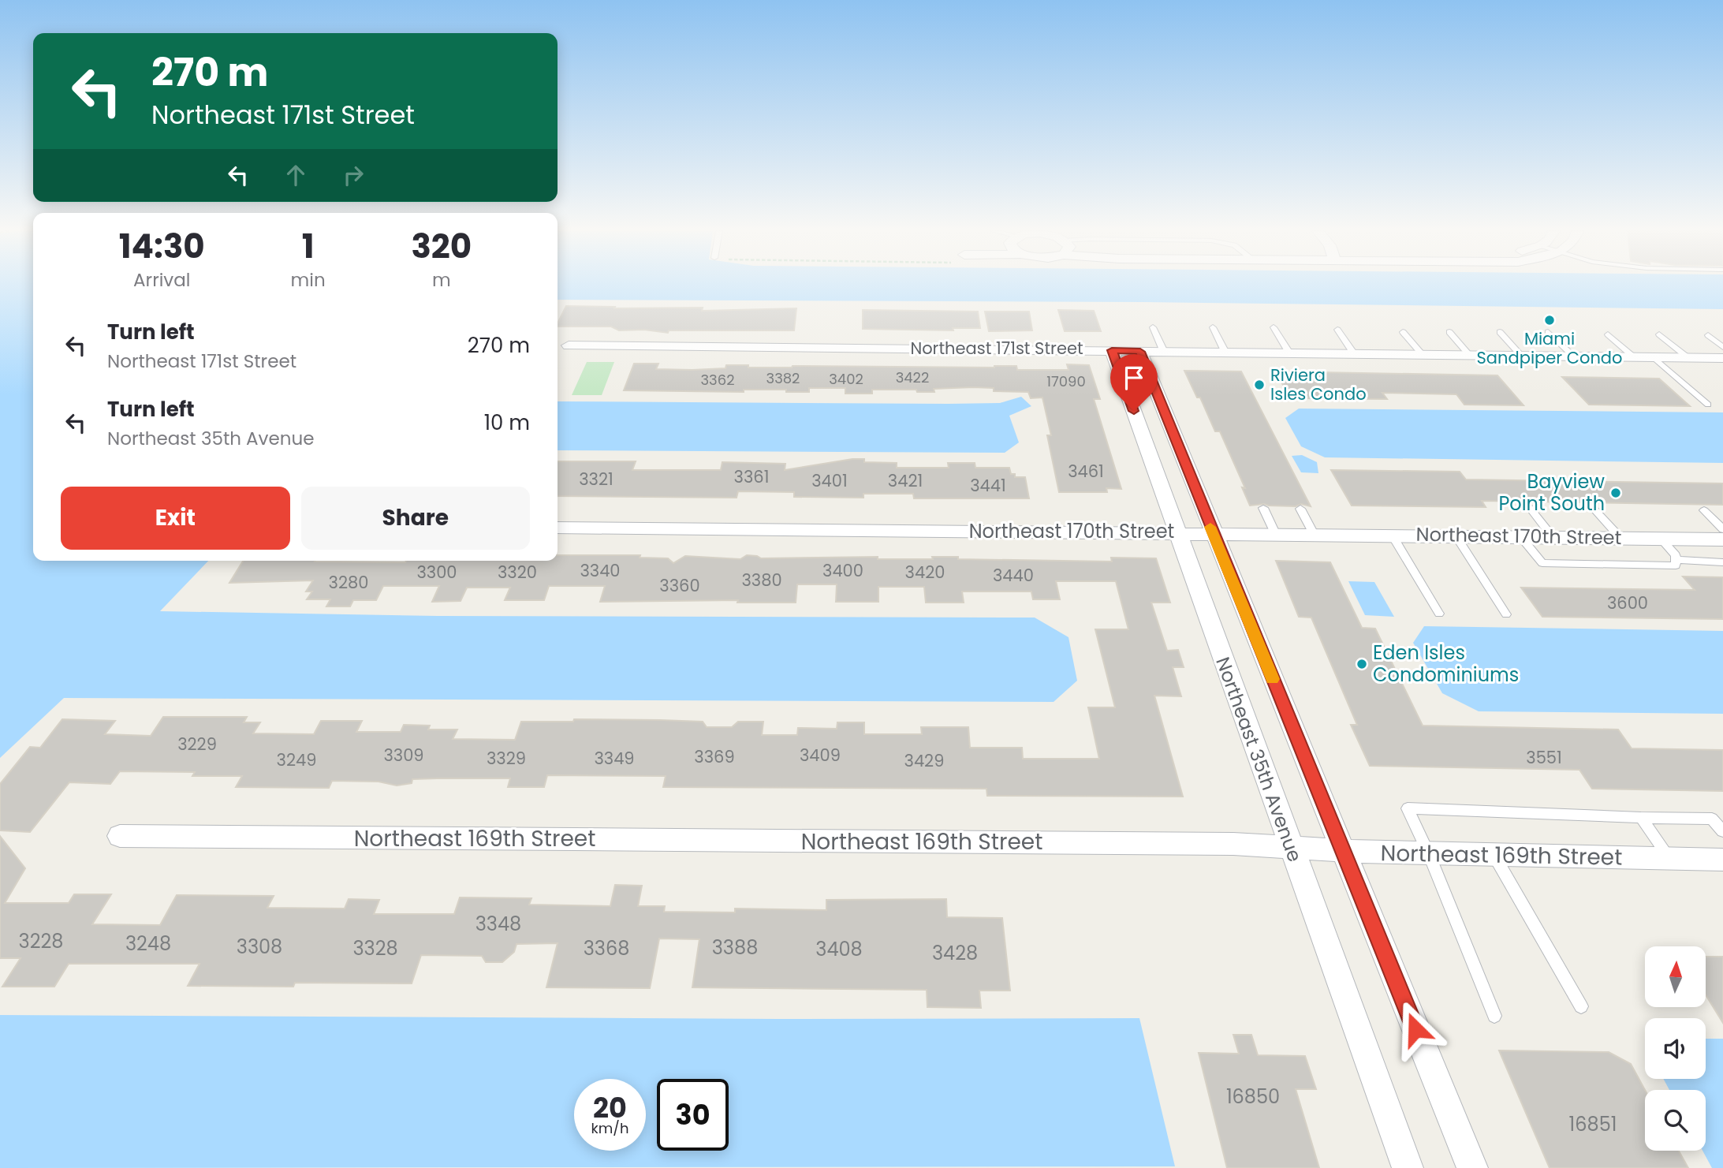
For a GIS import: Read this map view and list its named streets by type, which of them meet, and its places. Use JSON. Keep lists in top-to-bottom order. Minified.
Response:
{"streets":{"street":["Northeast 171st Street","Northeast 170th Street","Northeast 35th Avenue","Northeast 169th Street"]},"crossings":[["Northeast 171st Street","Northeast 35th Avenue"],["Northeast 170th Street","Northeast 35th Avenue"],["Northeast 35th Avenue","Northeast 169th Street"]],"places":["Miami Sandpiper Condo","Riviera Isles Condo","Bayview Point South","Eden Isles Condominiums"],"house_numbers":["3422","3382","3402","3362","17090","3461","3361","3321","3401","3421","3441","3340","3400","3300","3320","3420","3440","3380","3280","3360","3600","3229","3309","3409","3369","3551","3329","3349","3249","3429","3348","3228","3248","3308","3388","3328","3368","3408","3428","16850","16851"],"north":"top","page":{"turn":["270 m","Northeast 171st Street"],"eta":["14:30","Arrival","1","min","320","m"],"list":[{"name":"Turn left","note":"Northeast 171st Street","value":"270 m"},{"name":"Turn left","note":"Northeast 35th Avenue","value":"10 m"}],"buttons":["Exit","Share"],"speed":"20 km/h","limit":"30"}}
